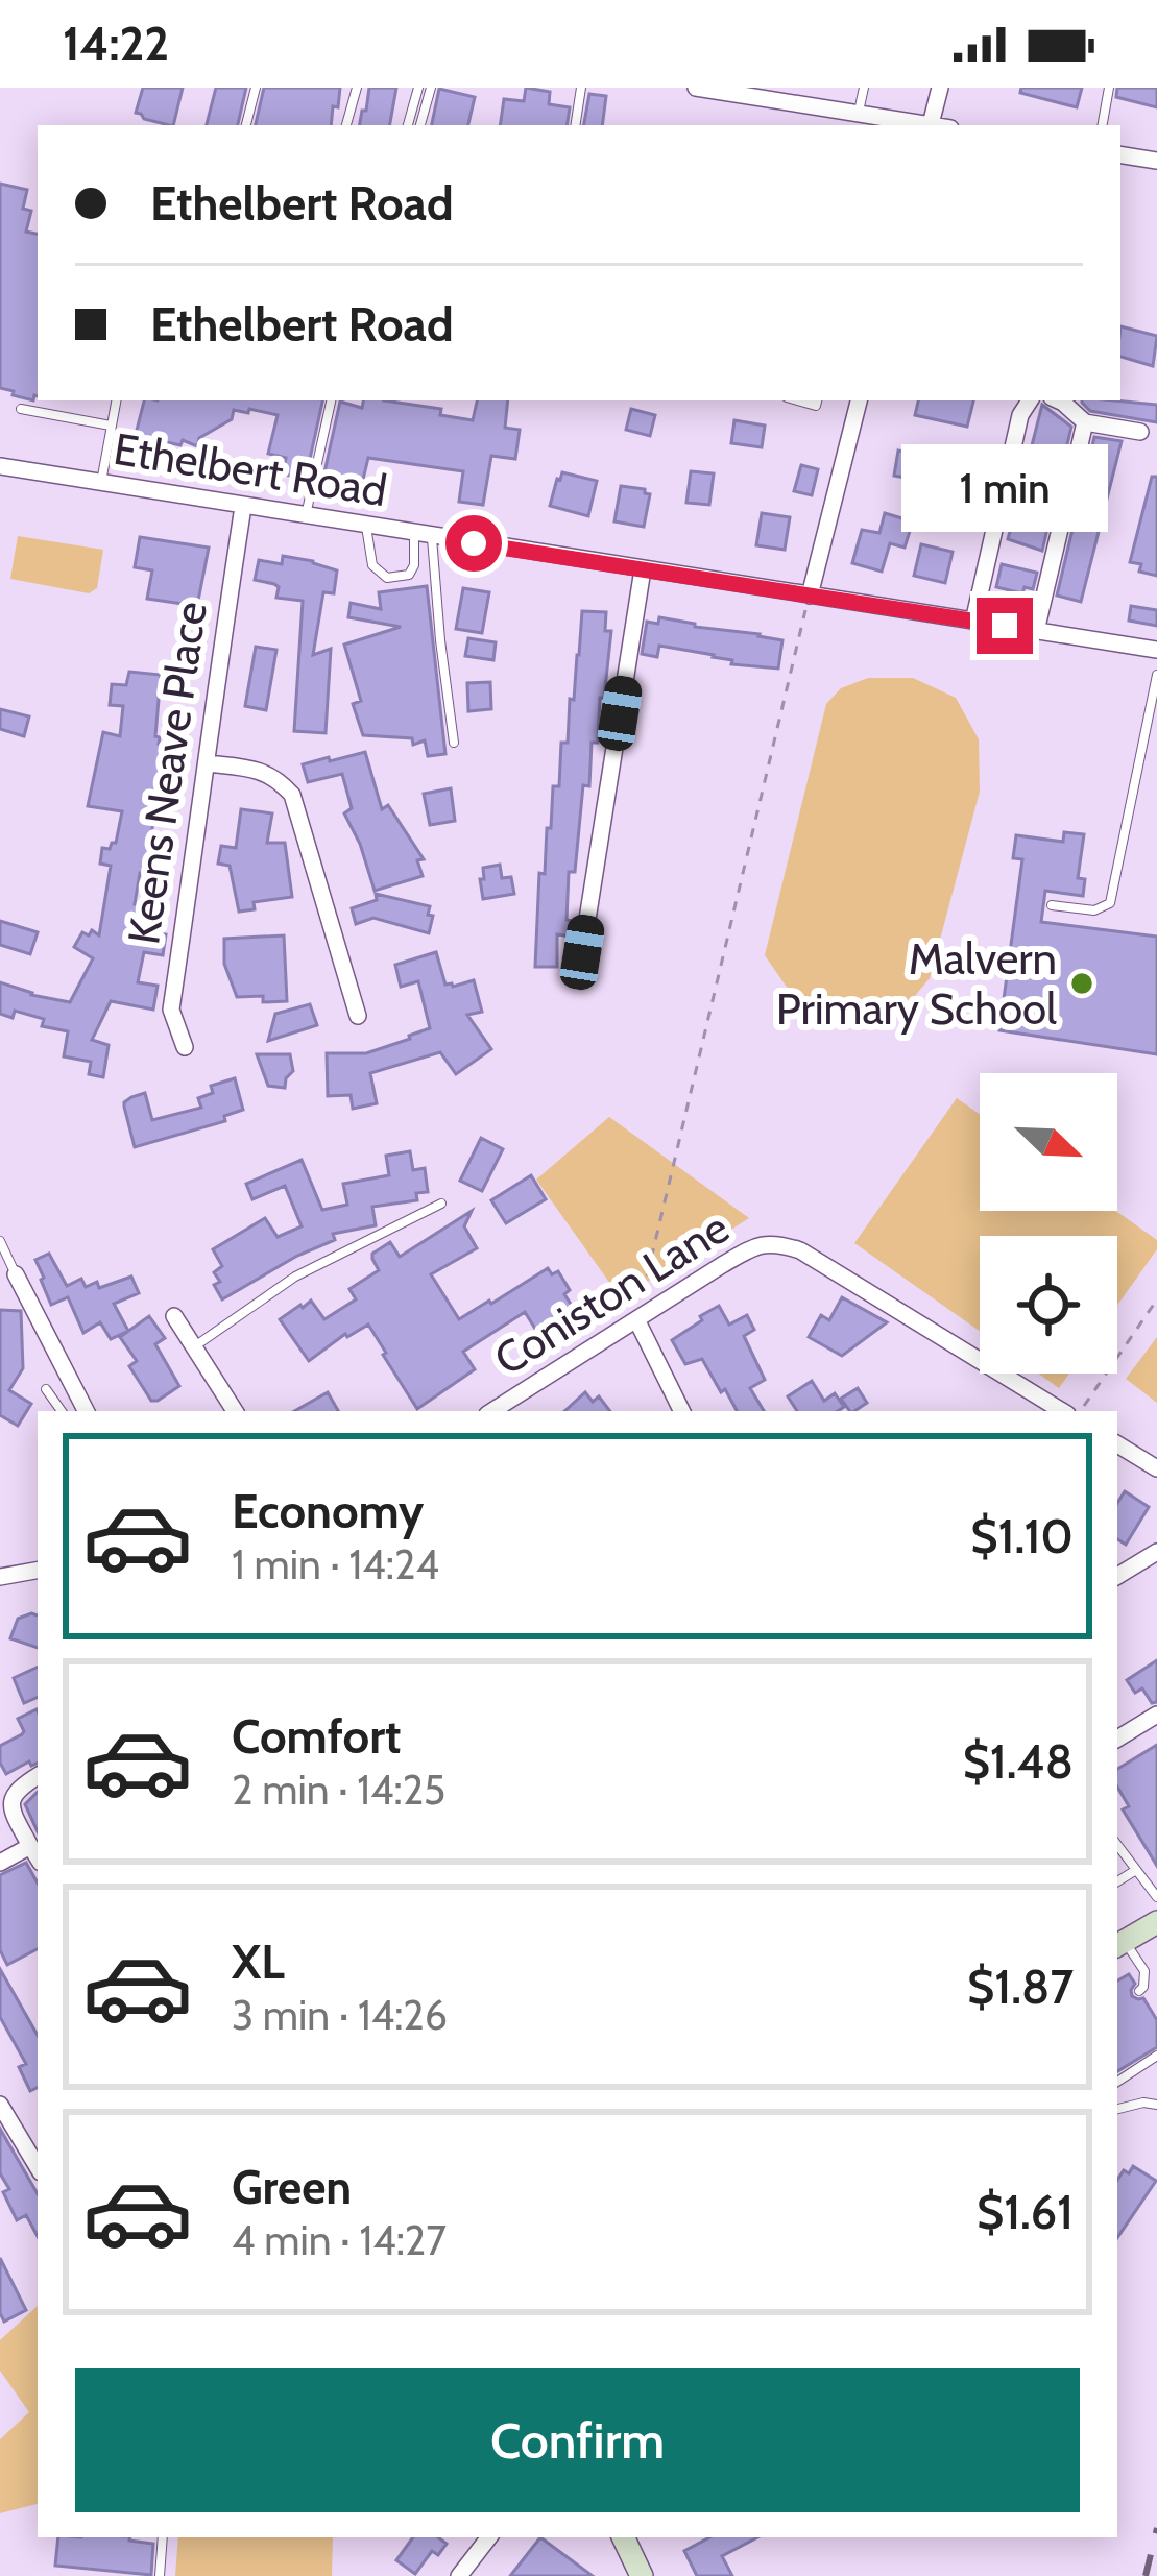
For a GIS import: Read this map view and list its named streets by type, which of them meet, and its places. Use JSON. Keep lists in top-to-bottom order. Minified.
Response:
{"streets":{"street":["Ethelbert Road","Keens Neave Place","Coniston Lane"]},"crossings":[["Ethelbert Road","Keens Neave Place"]],"places":["Malvern Primary School"],"north":"bottom right","page":{"status":"14:22","banner":["Ethelbert Road","Ethelbert Road"],"bubble":"1 min","list":[{"name":"Economy","note":"1 min · 14:24","value":"$1.10"},{"name":"Comfort","note":"2 min · 14:25","value":"$1.48"},{"name":"XL","note":"3 min · 14:26","value":"$1.87"},{"name":"Green","note":"4 min · 14:27","value":"$1.61"}],"buttons":"Confirm"}}
